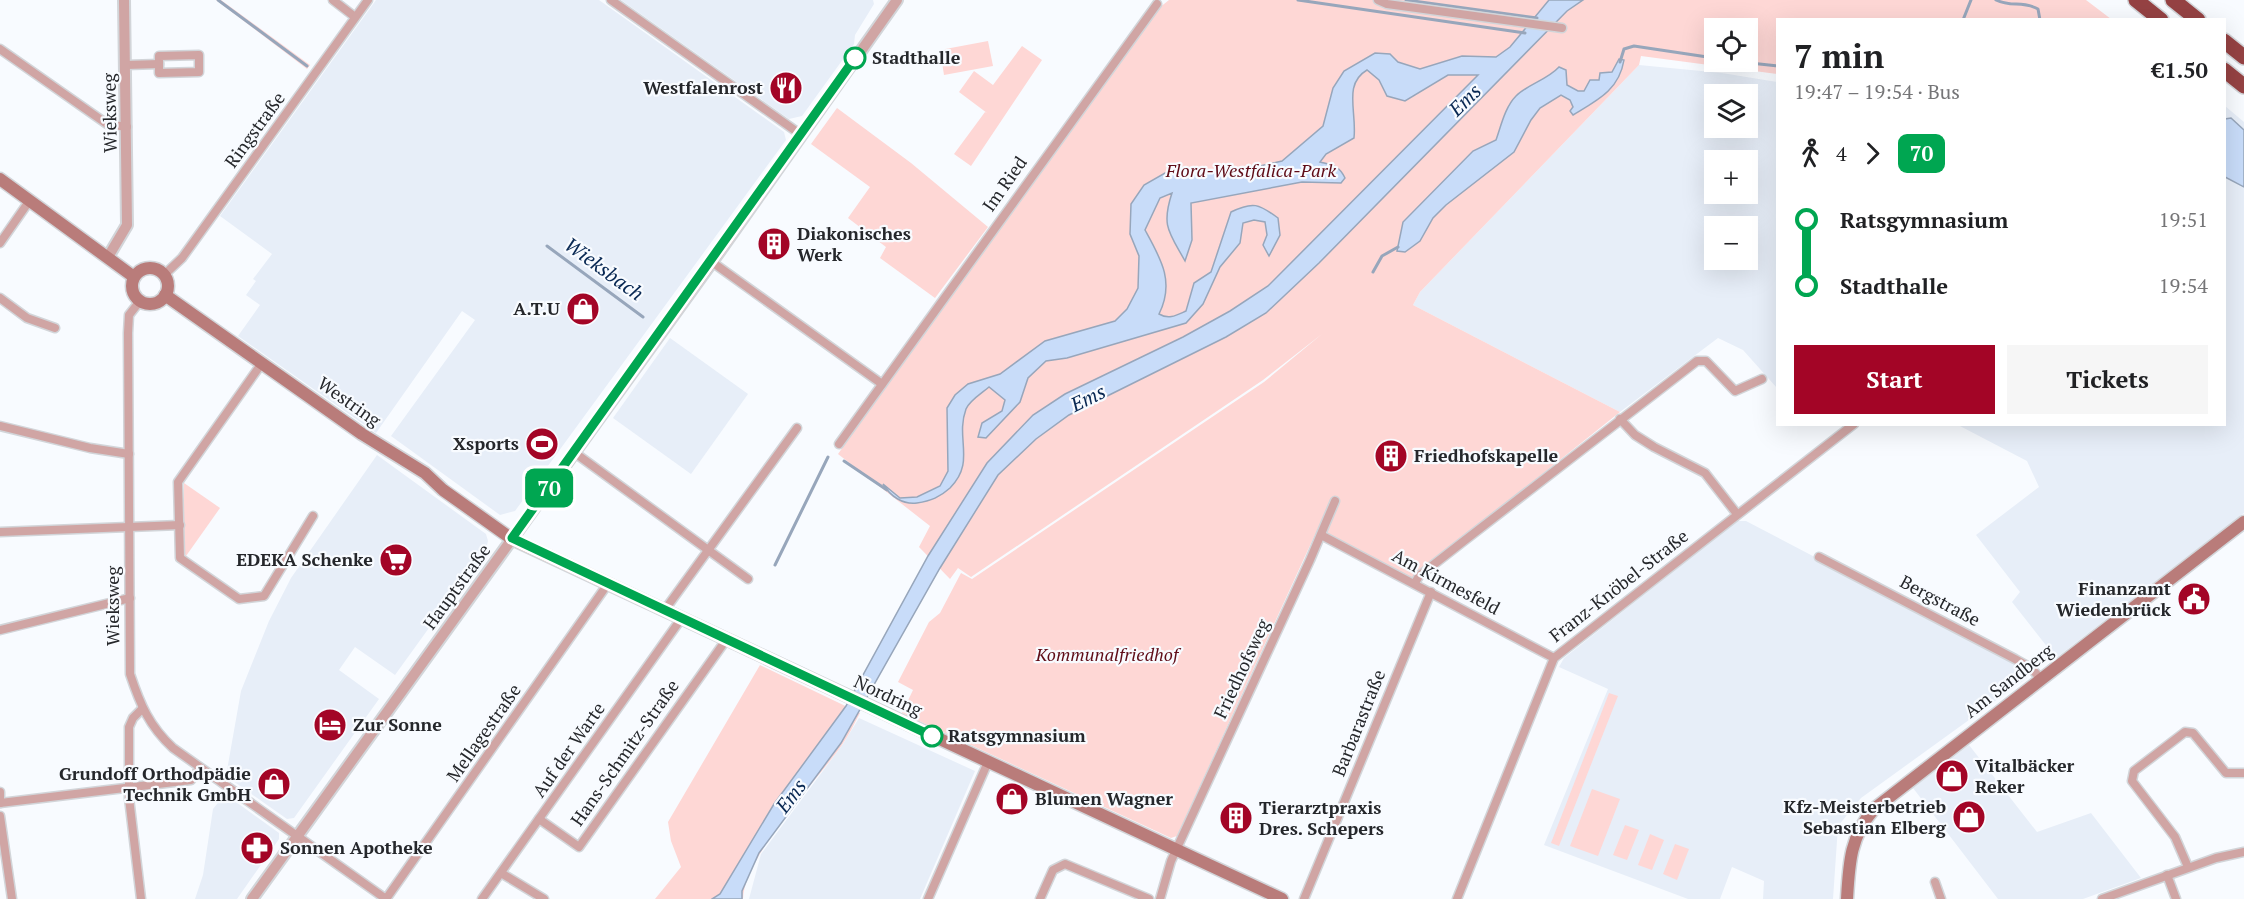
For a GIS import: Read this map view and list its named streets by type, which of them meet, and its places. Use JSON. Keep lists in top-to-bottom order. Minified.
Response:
{"streets":{"main road":["Westring","Am Sandberg","Nordring"],"street":["Wieksweg","Ringstraße","Im Ried","Am Kirmesfeld","Franz-Knöbel-Straße","Hauptstraße","Bergstraße","Friedhofsweg","Barbarastraße","Mellagestraße","Auf der Warte","Hans-Schmitz-Straße"]},"crossings":[["Wieksweg","Ringstraße"],["Wieksweg","Westring"],["Wieksweg","Hauptstraße"],["Wieksweg","Mellagestraße"],["Ringstraße","Westring"],["Westring","Hauptstraße"],["Westring","Nordring"],["Am Kirmesfeld","Franz-Knöbel-Straße"],["Am Kirmesfeld","Friedhofsweg"],["Am Kirmesfeld","Barbarastraße"],["Hauptstraße","Nordring"],["Bergstraße","Am Sandberg"],["Friedhofsweg","Nordring"],["Nordring","Mellagestraße"],["Nordring","Auf der Warte"],["Nordring","Hans-Schmitz-Straße"],["Auf der Warte","Hans-Schmitz-Straße"]],"water":["Ems","Wieksbach"],"parks":["Flora-Westfalica-Park","Kommunalfriedhof"],"places":{"other":["Stadthalle","Ratsgymnasium"],"restaurant":["Westfalenrost"],"building":["Diakonisches Werk","Friedhofskapelle","Tierarztpraxis Dres. Schepers"],"shop":["A.T.U","Vitalbäcker Reker","Grundoff Orthodpädie Technik GmbH","Blumen Wagner","Kfz-Meisterbetrieb Sebastian Elberg"],"sports":["Xsports"],"supermarket":["EDEKA Schenke"],"public building":["Finanzamt Wiedenbrück"],"hotel":["Zur Sonne"],"pharmacy":["Sonnen Apotheke"]},"lines":["bus line 70"],"page":{"on_map":"70","map_buttons":["+","−"],"heading":["7 min","19:47 – 19:54 · Bus","€1.50"],"legs":["4","70"],"list":[{"name":"Ratsgymnasium","value":"19:51"},{"name":"Stadthalle","value":"19:54"}],"buttons":["Start","Tickets"]}}
